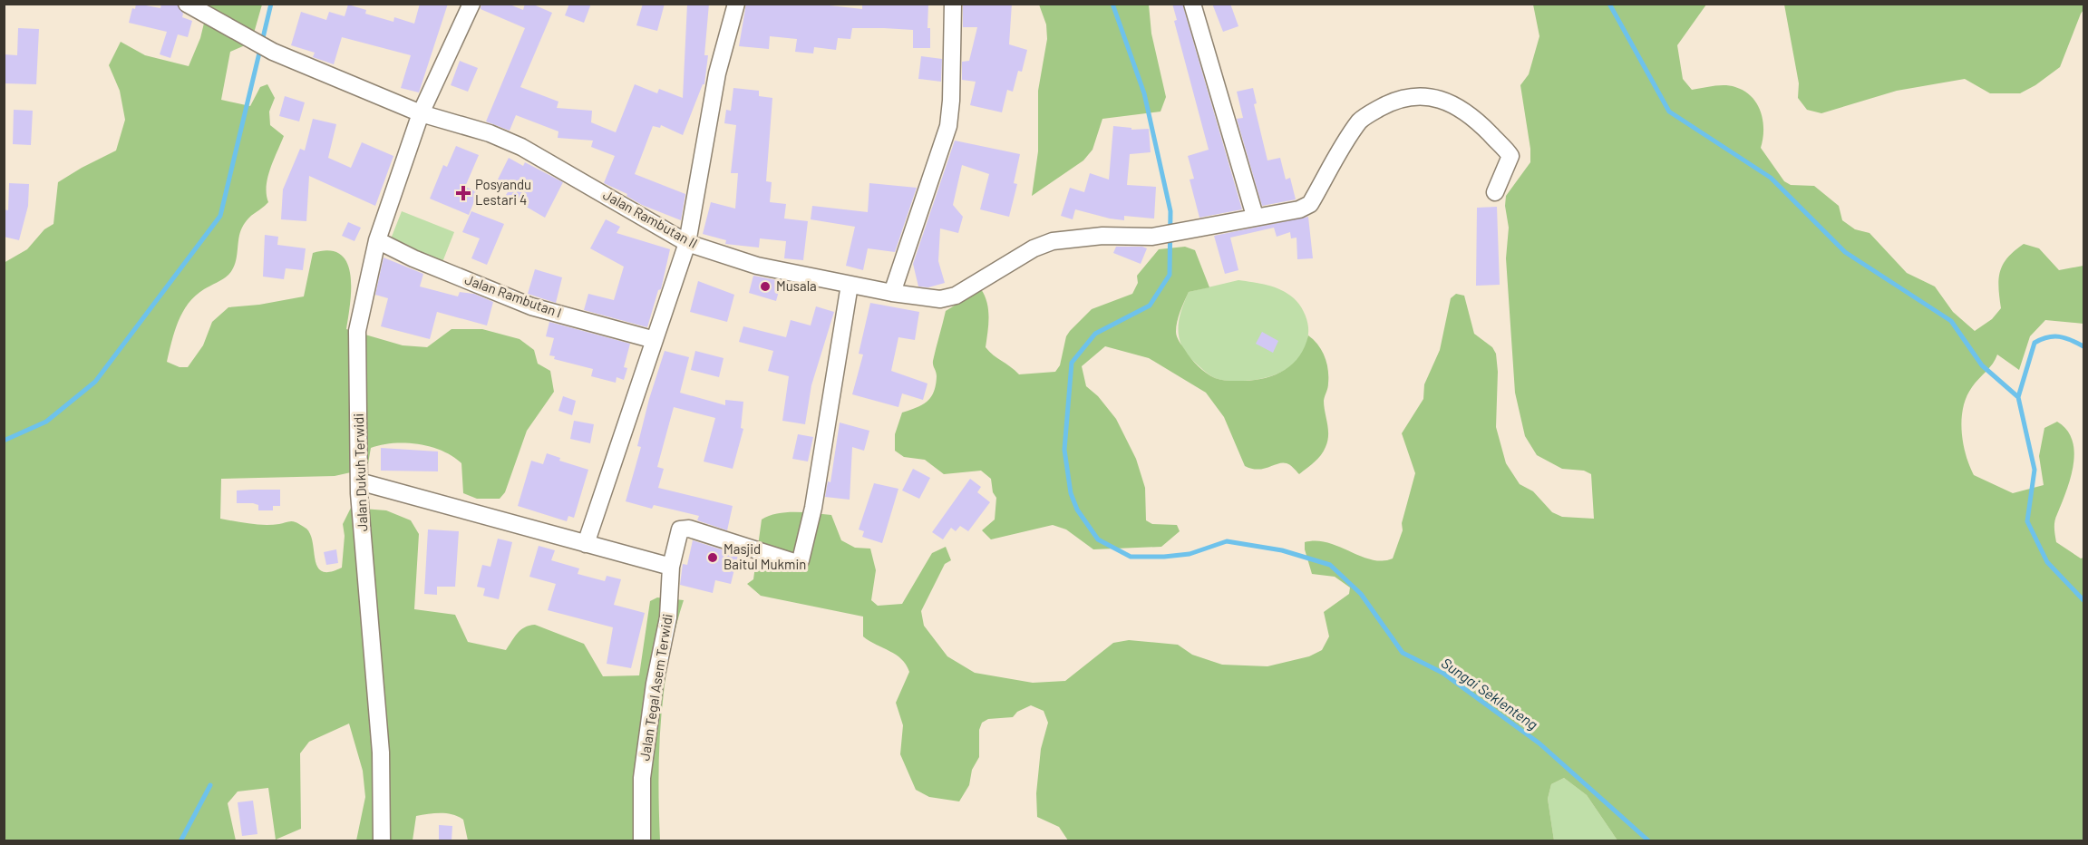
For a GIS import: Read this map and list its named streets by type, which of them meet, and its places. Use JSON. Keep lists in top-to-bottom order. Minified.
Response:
{"streets":{"street":["Jalan Rambutan II","Jalan Rambutan I","Jalan Dukuh Terwidi","Jalan Tegal Asem Terwidi"]},"crossings":[["Jalan Rambutan II","Jalan Dukuh Terwidi"],["Jalan Rambutan II","Jalan Tegal Asem Terwidi"],["Jalan Rambutan I","Jalan Dukuh Terwidi"]],"water":["Sungai Seklenteng"],"places":{"health":["Posyandu Lestari 4"],"other":["Musala","Masjid Baitul Mukmin"]}}
